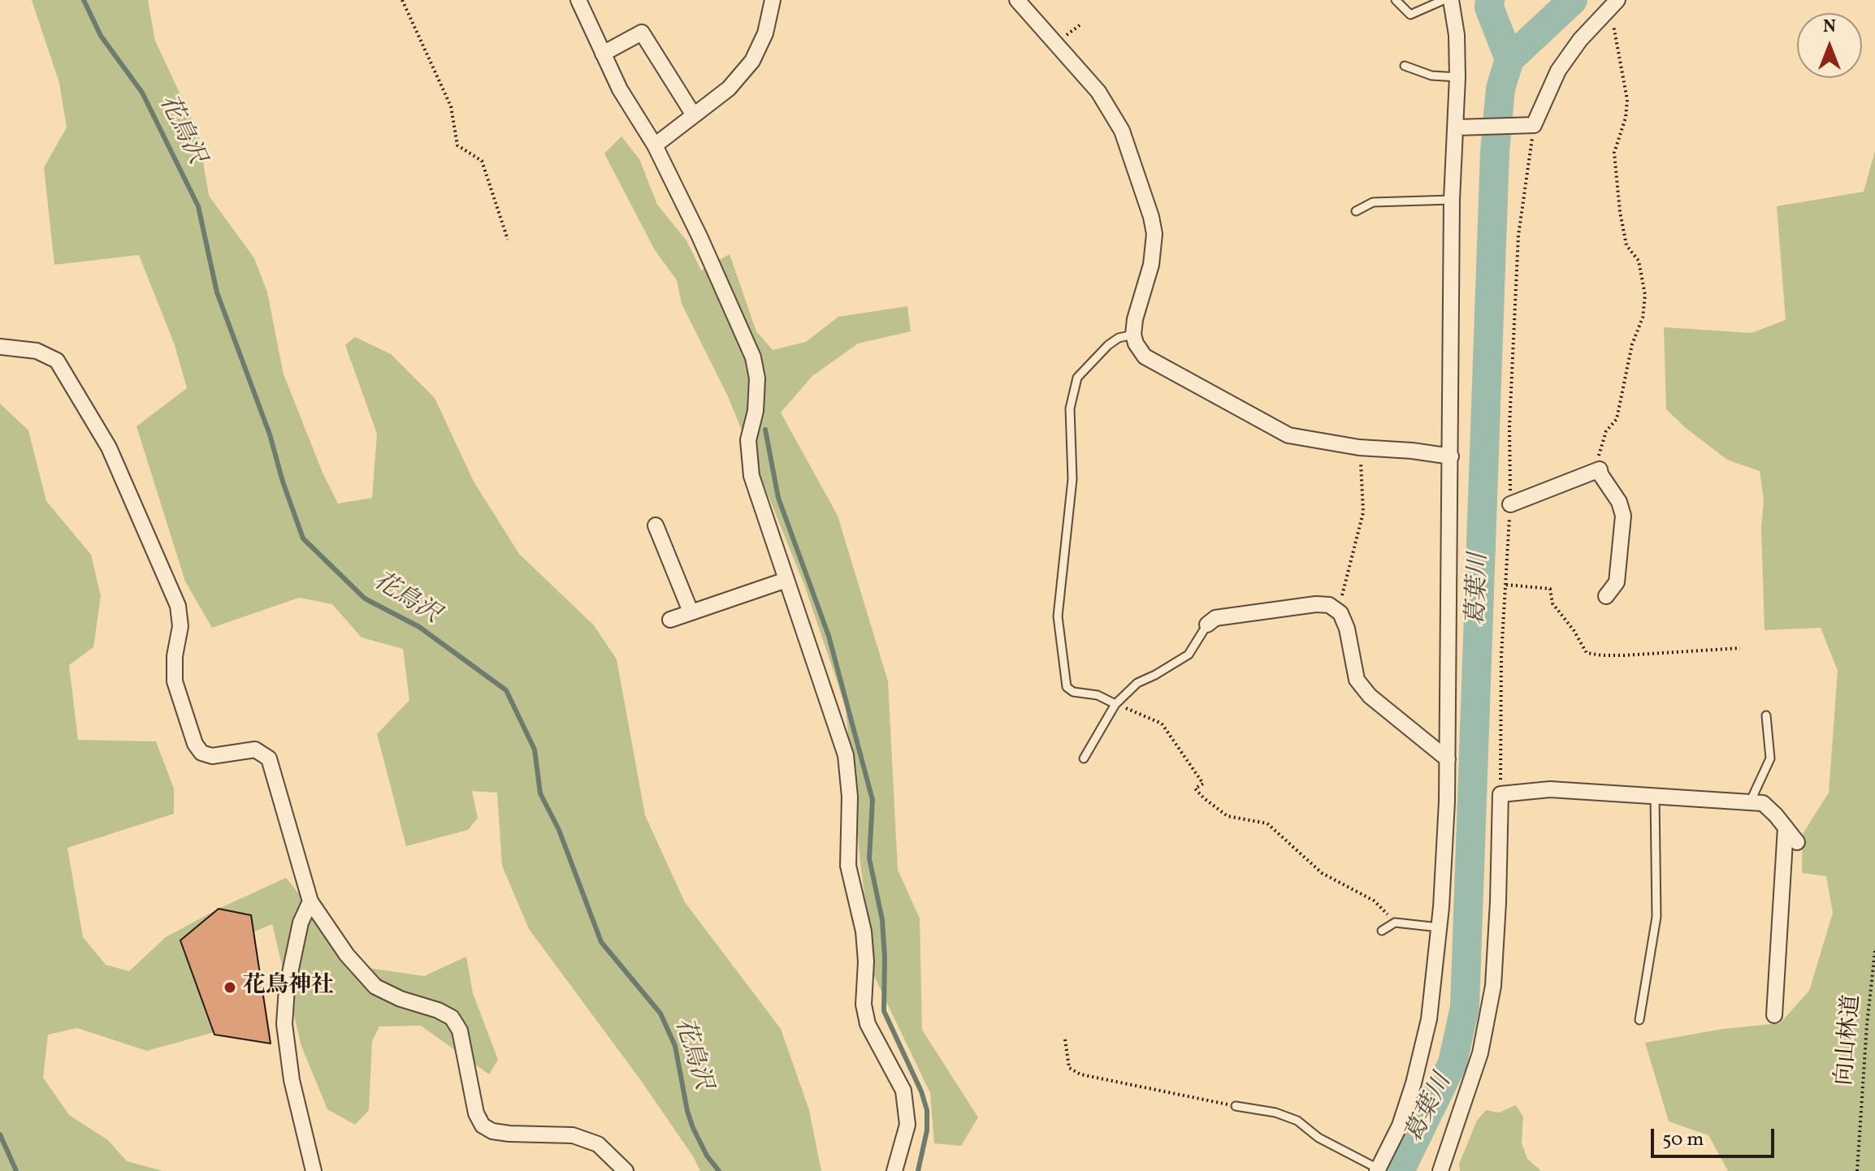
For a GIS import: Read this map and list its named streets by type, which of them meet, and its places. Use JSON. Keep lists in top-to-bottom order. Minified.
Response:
{"streets":{"path":["向山林道"]},"water":["花鳥沢","葛葉川"],"places":["花鳥神社"],"scale_bar":"50 m","north":"top"}
